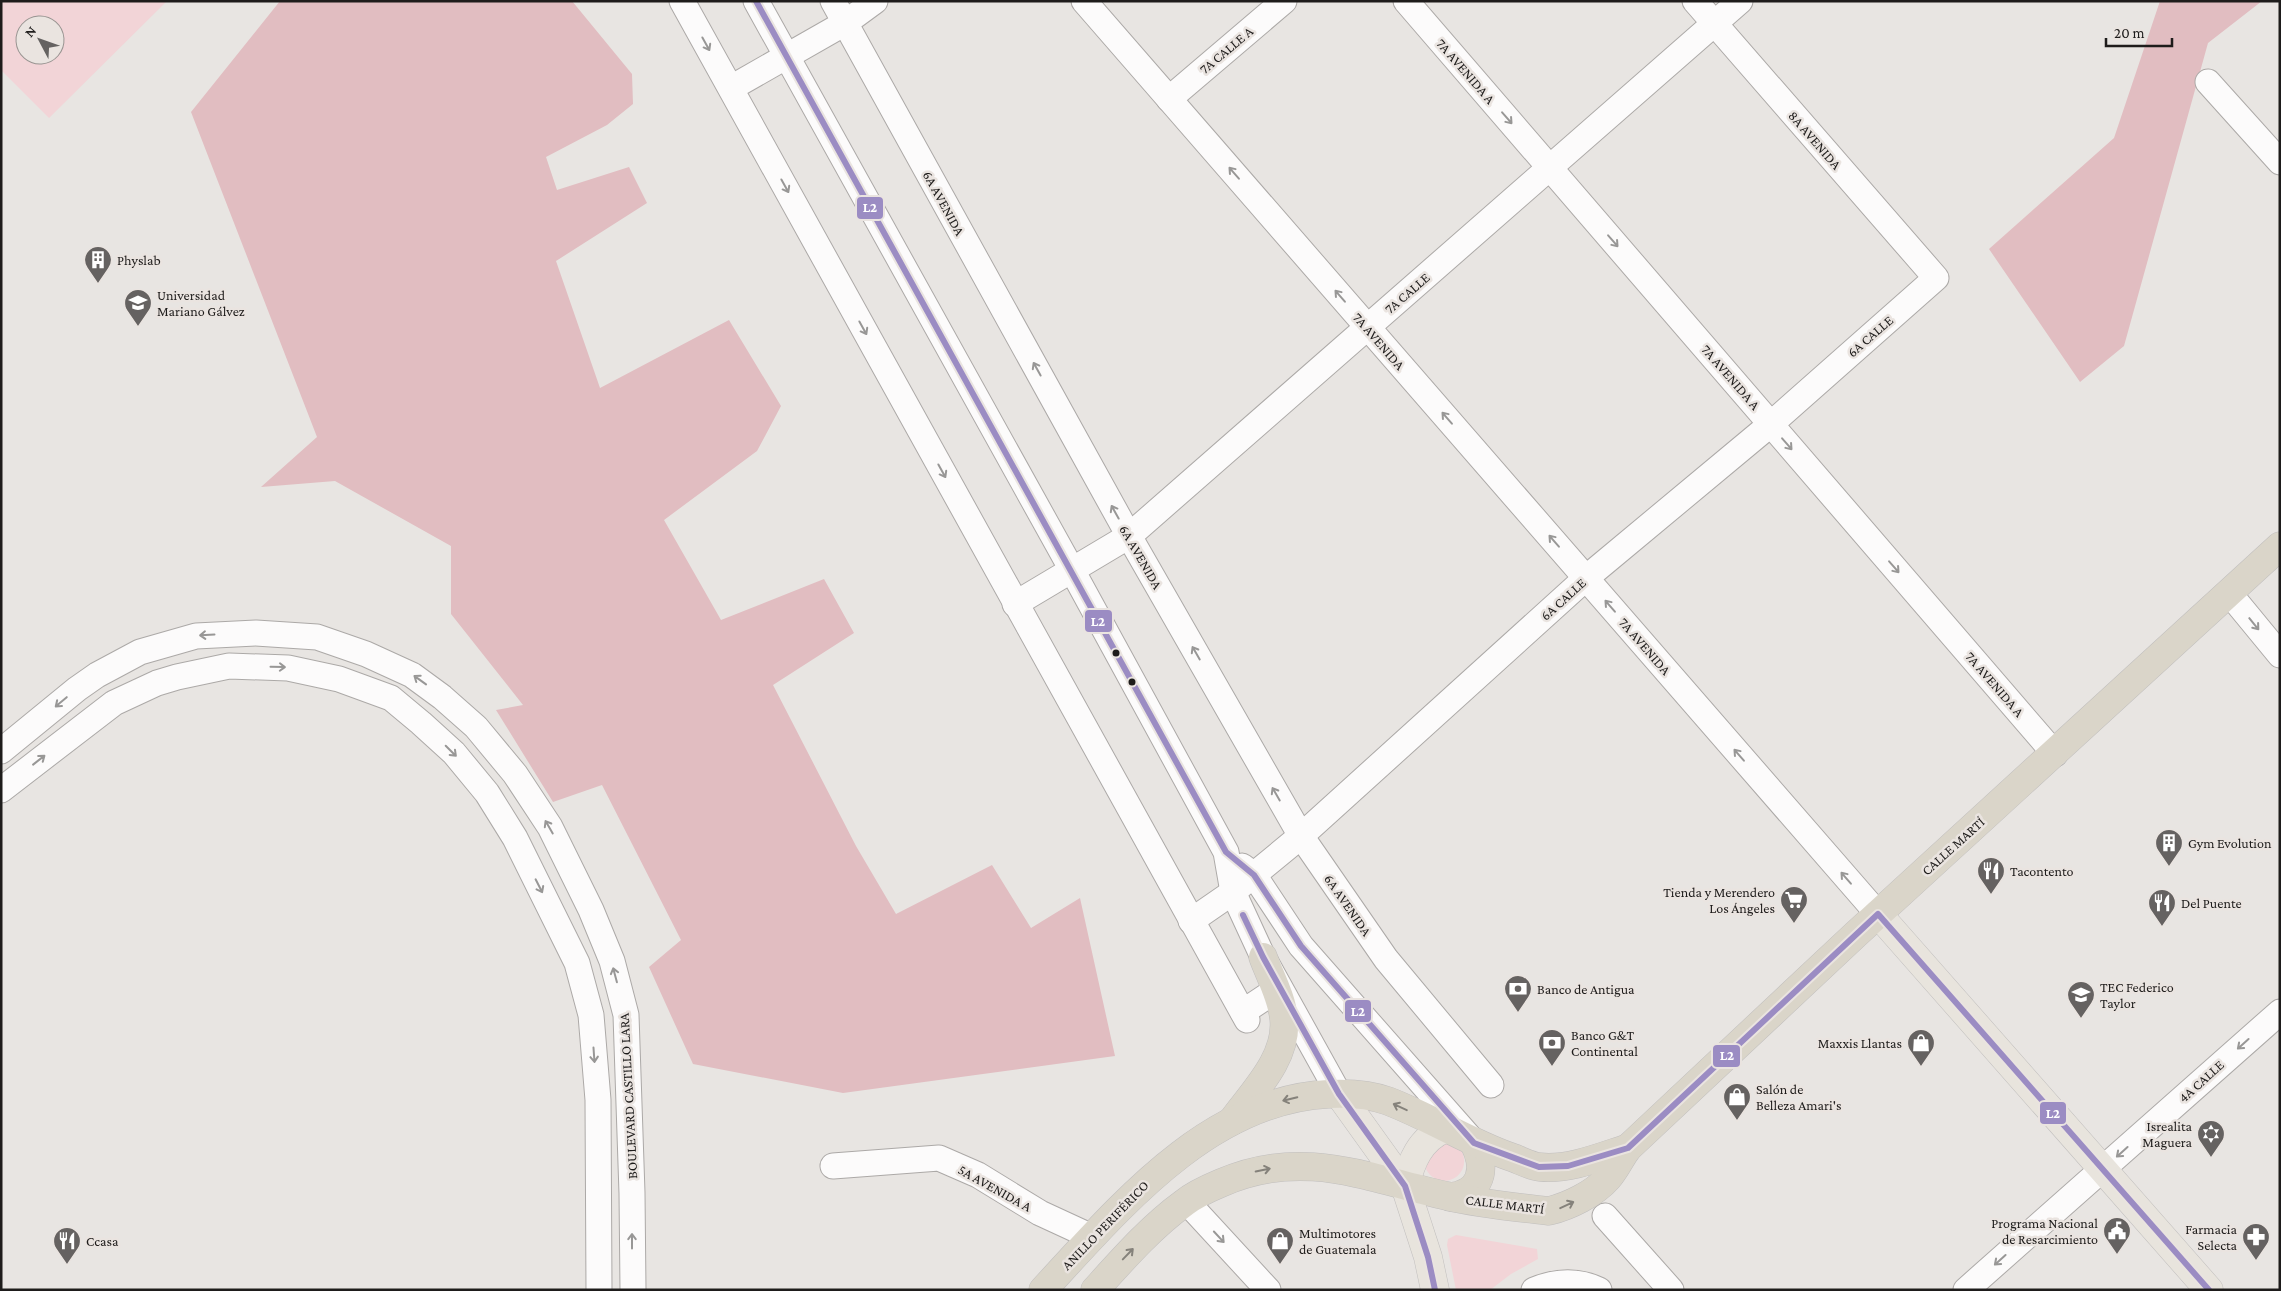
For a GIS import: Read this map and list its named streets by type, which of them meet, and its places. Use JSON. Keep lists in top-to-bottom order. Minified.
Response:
{"streets":{"highway":["CALLE MARTÍ","ANILLO PERIFÉRICO"],"main road":["7A AVENIDA"],"street":["7A CALLE A","7A AVENIDA A","8A AVENIDA","6A AVENIDA","7A CALLE","6A CALLE","4A CALLE","BOULEVARD CASTILLO LARA","5A AVENIDA A"]},"crossings":[["7A CALLE A","7A AVENIDA"],["7A AVENIDA A","7A CALLE"],["7A AVENIDA A","6A CALLE"],["7A AVENIDA A","CALLE MARTÍ"],["8A AVENIDA","7A CALLE"],["8A AVENIDA","6A CALLE"],["6A AVENIDA","7A CALLE"],["6A AVENIDA","6A CALLE"],["7A CALLE","7A AVENIDA"],["6A CALLE","7A AVENIDA"],["7A AVENIDA","CALLE MARTÍ"],["7A AVENIDA","4A CALLE"],["CALLE MARTÍ","ANILLO PERIFÉRICO"],["5A AVENIDA A","ANILLO PERIFÉRICO"]],"one_way":["7A AVENIDA A","7A AVENIDA","4A CALLE"],"places":{"building":["Physlab","Gym Evolution"],"school or university":["Universidad Mariano Gálvez","TEC Federico Taylor"],"restaurant":["Tacontento","Del Puente","Ccasa"],"supermarket":["Tienda y Merendero Los Ángeles"],"bank":["Banco de Antigua","Banco G&T Continental"],"shop":["Maxxis Llantas","Salón de Belleza Amari's","Multimotores de Guatemala"],"synagogue":["Isrealita Maguera"],"public building":["Programa Nacional de Resarcimiento"],"pharmacy":["Farmacia Selecta"]},"lines":["transit line L2"],"scale_bar":"20 m","north":"top left"}
